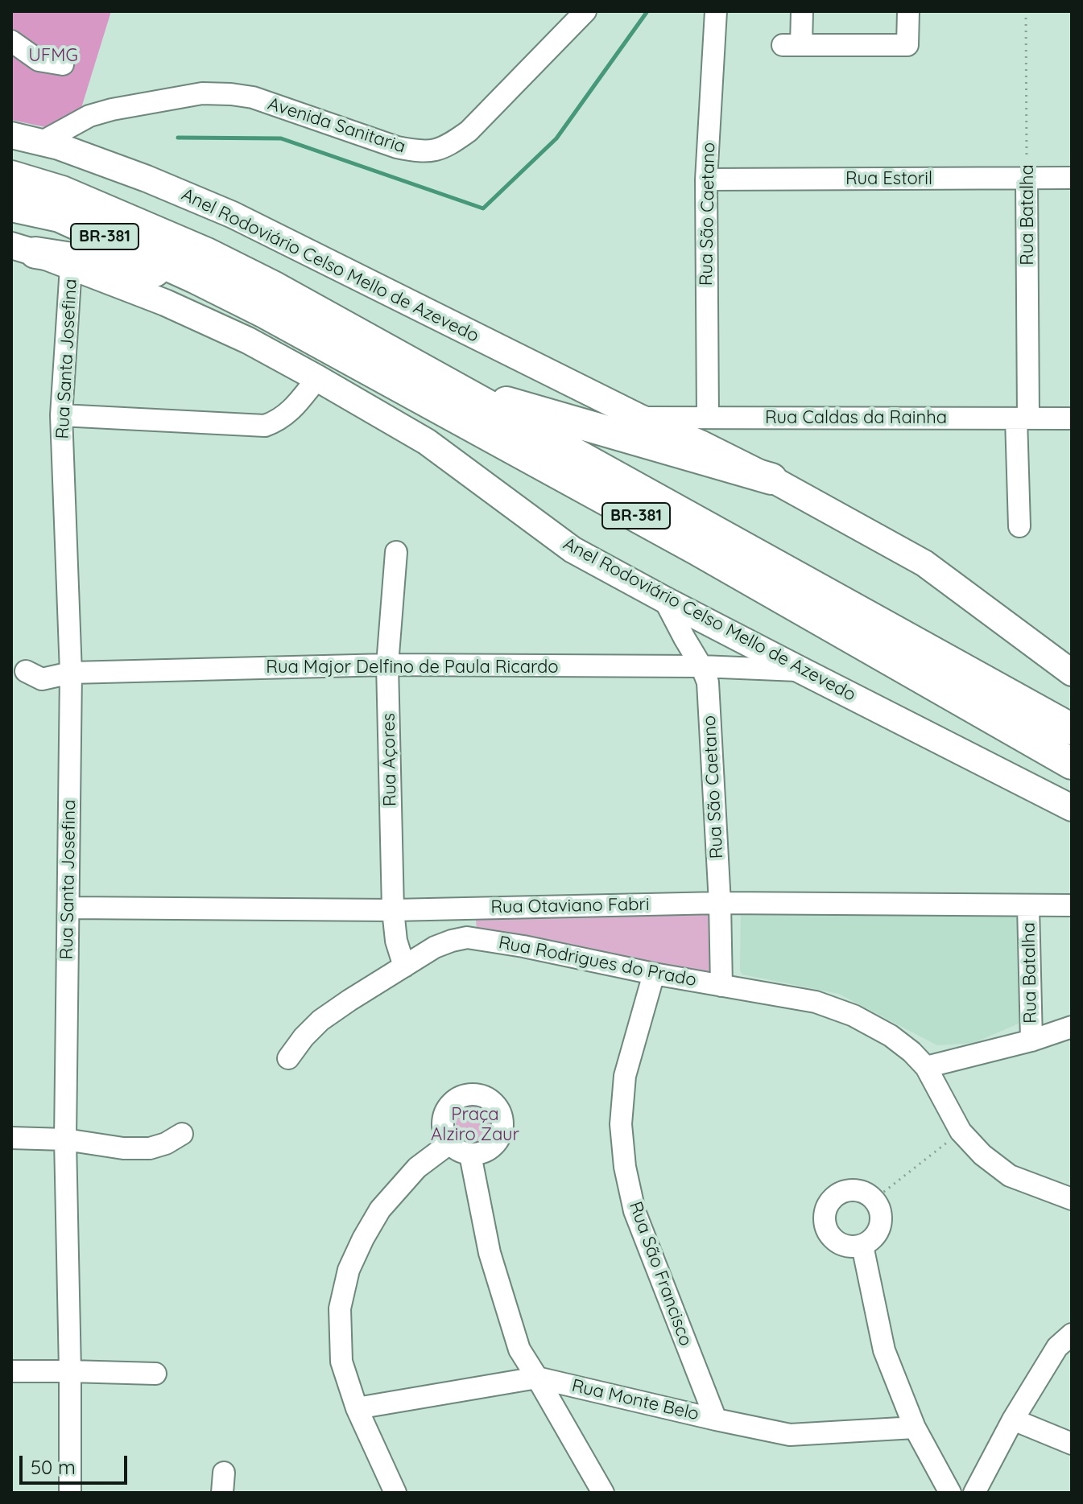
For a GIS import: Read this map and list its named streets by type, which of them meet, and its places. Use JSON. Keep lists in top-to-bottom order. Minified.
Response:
{"streets":{"highway":["BR-381"],"main road":["Anel Rodoviário Celso Mello de Azevedo"],"street":["Avenida Sanitaria","Rua Estoril","Rua São Caetano","Rua Batalha","Rua Santa Josefina","Rua Caldas da Rainha","Rua Major Delfino de Paula Ricardo","Rua Açores","Rua Otaviano Fabri","Rua Rodrigues do Prado","Rua São Francisco","Rua Monte Belo"]},"crossings":[["Avenida Sanitaria","Anel Rodoviário Celso Mello de Azevedo"],["Rua Estoril","Rua São Caetano"],["Rua Estoril","Rua Batalha"],["Rua São Caetano","Anel Rodoviário Celso Mello de Azevedo"],["Rua São Caetano","Rua Caldas da Rainha"],["Rua São Caetano","Rua Major Delfino de Paula Ricardo"],["Rua São Caetano","Rua Otaviano Fabri"],["Rua São Caetano","Rua Rodrigues do Prado"],["Rua Batalha","Rua Caldas da Rainha"],["Rua Batalha","Rua Otaviano Fabri"],["Anel Rodoviário Celso Mello de Azevedo","Rua Santa Josefina"],["Anel Rodoviário Celso Mello de Azevedo","Rua Caldas da Rainha"],["Anel Rodoviário Celso Mello de Azevedo","Rua Major Delfino de Paula Ricardo"],["Rua Santa Josefina","Rua Major Delfino de Paula Ricardo"],["Rua Santa Josefina","Rua Otaviano Fabri"],["Rua Major Delfino de Paula Ricardo","Rua Açores"],["Rua Açores","Rua Otaviano Fabri"],["Rua Açores","Rua Rodrigues do Prado"],["Rua Rodrigues do Prado","Rua São Francisco"],["Rua São Francisco","Rua Monte Belo"]],"parks":["UFMG","Praça Alziro Zaur"],"scale_bar":"50 m"}
